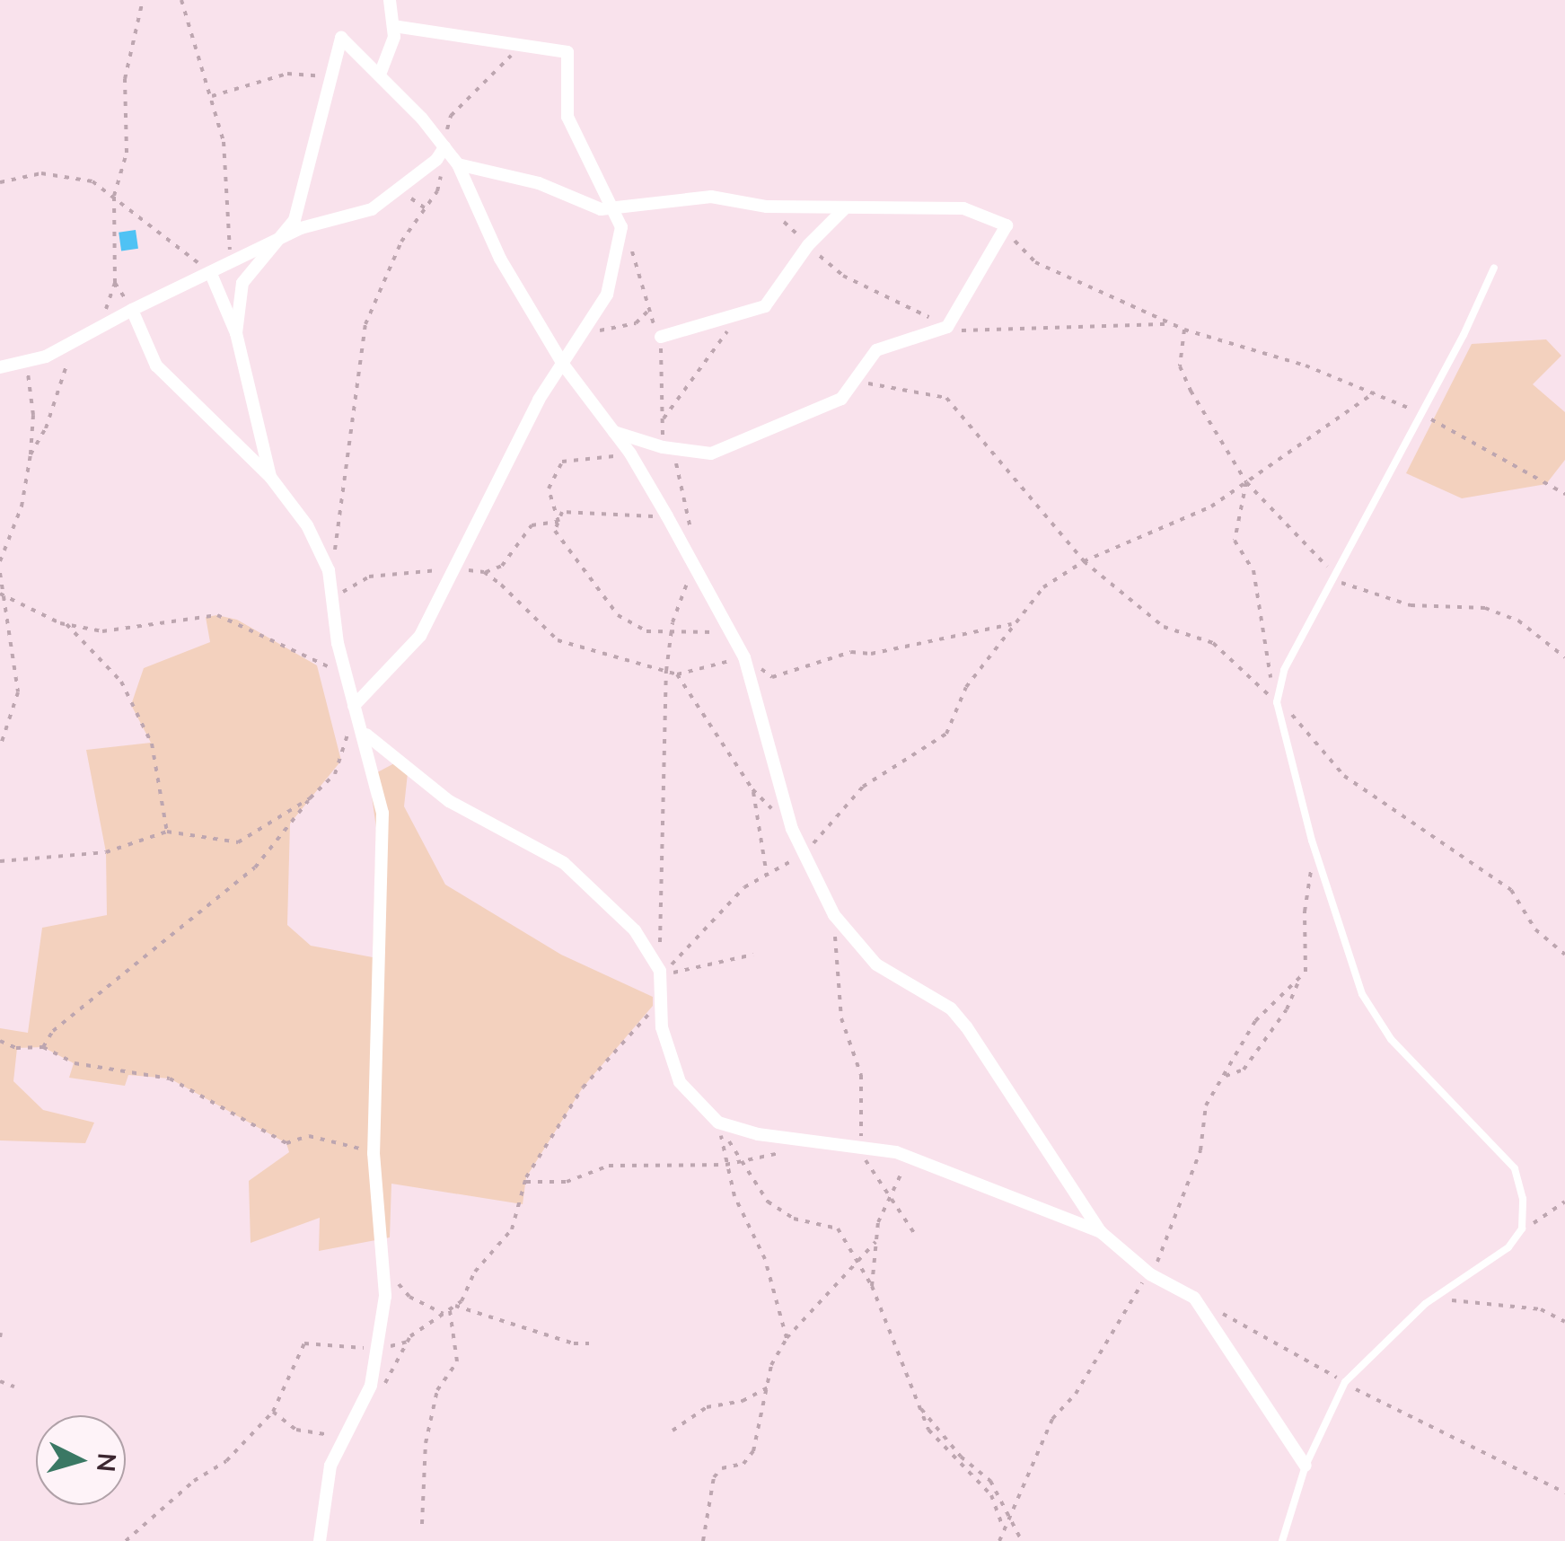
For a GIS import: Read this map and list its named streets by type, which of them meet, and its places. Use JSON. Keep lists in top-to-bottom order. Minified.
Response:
{"north":"right"}
